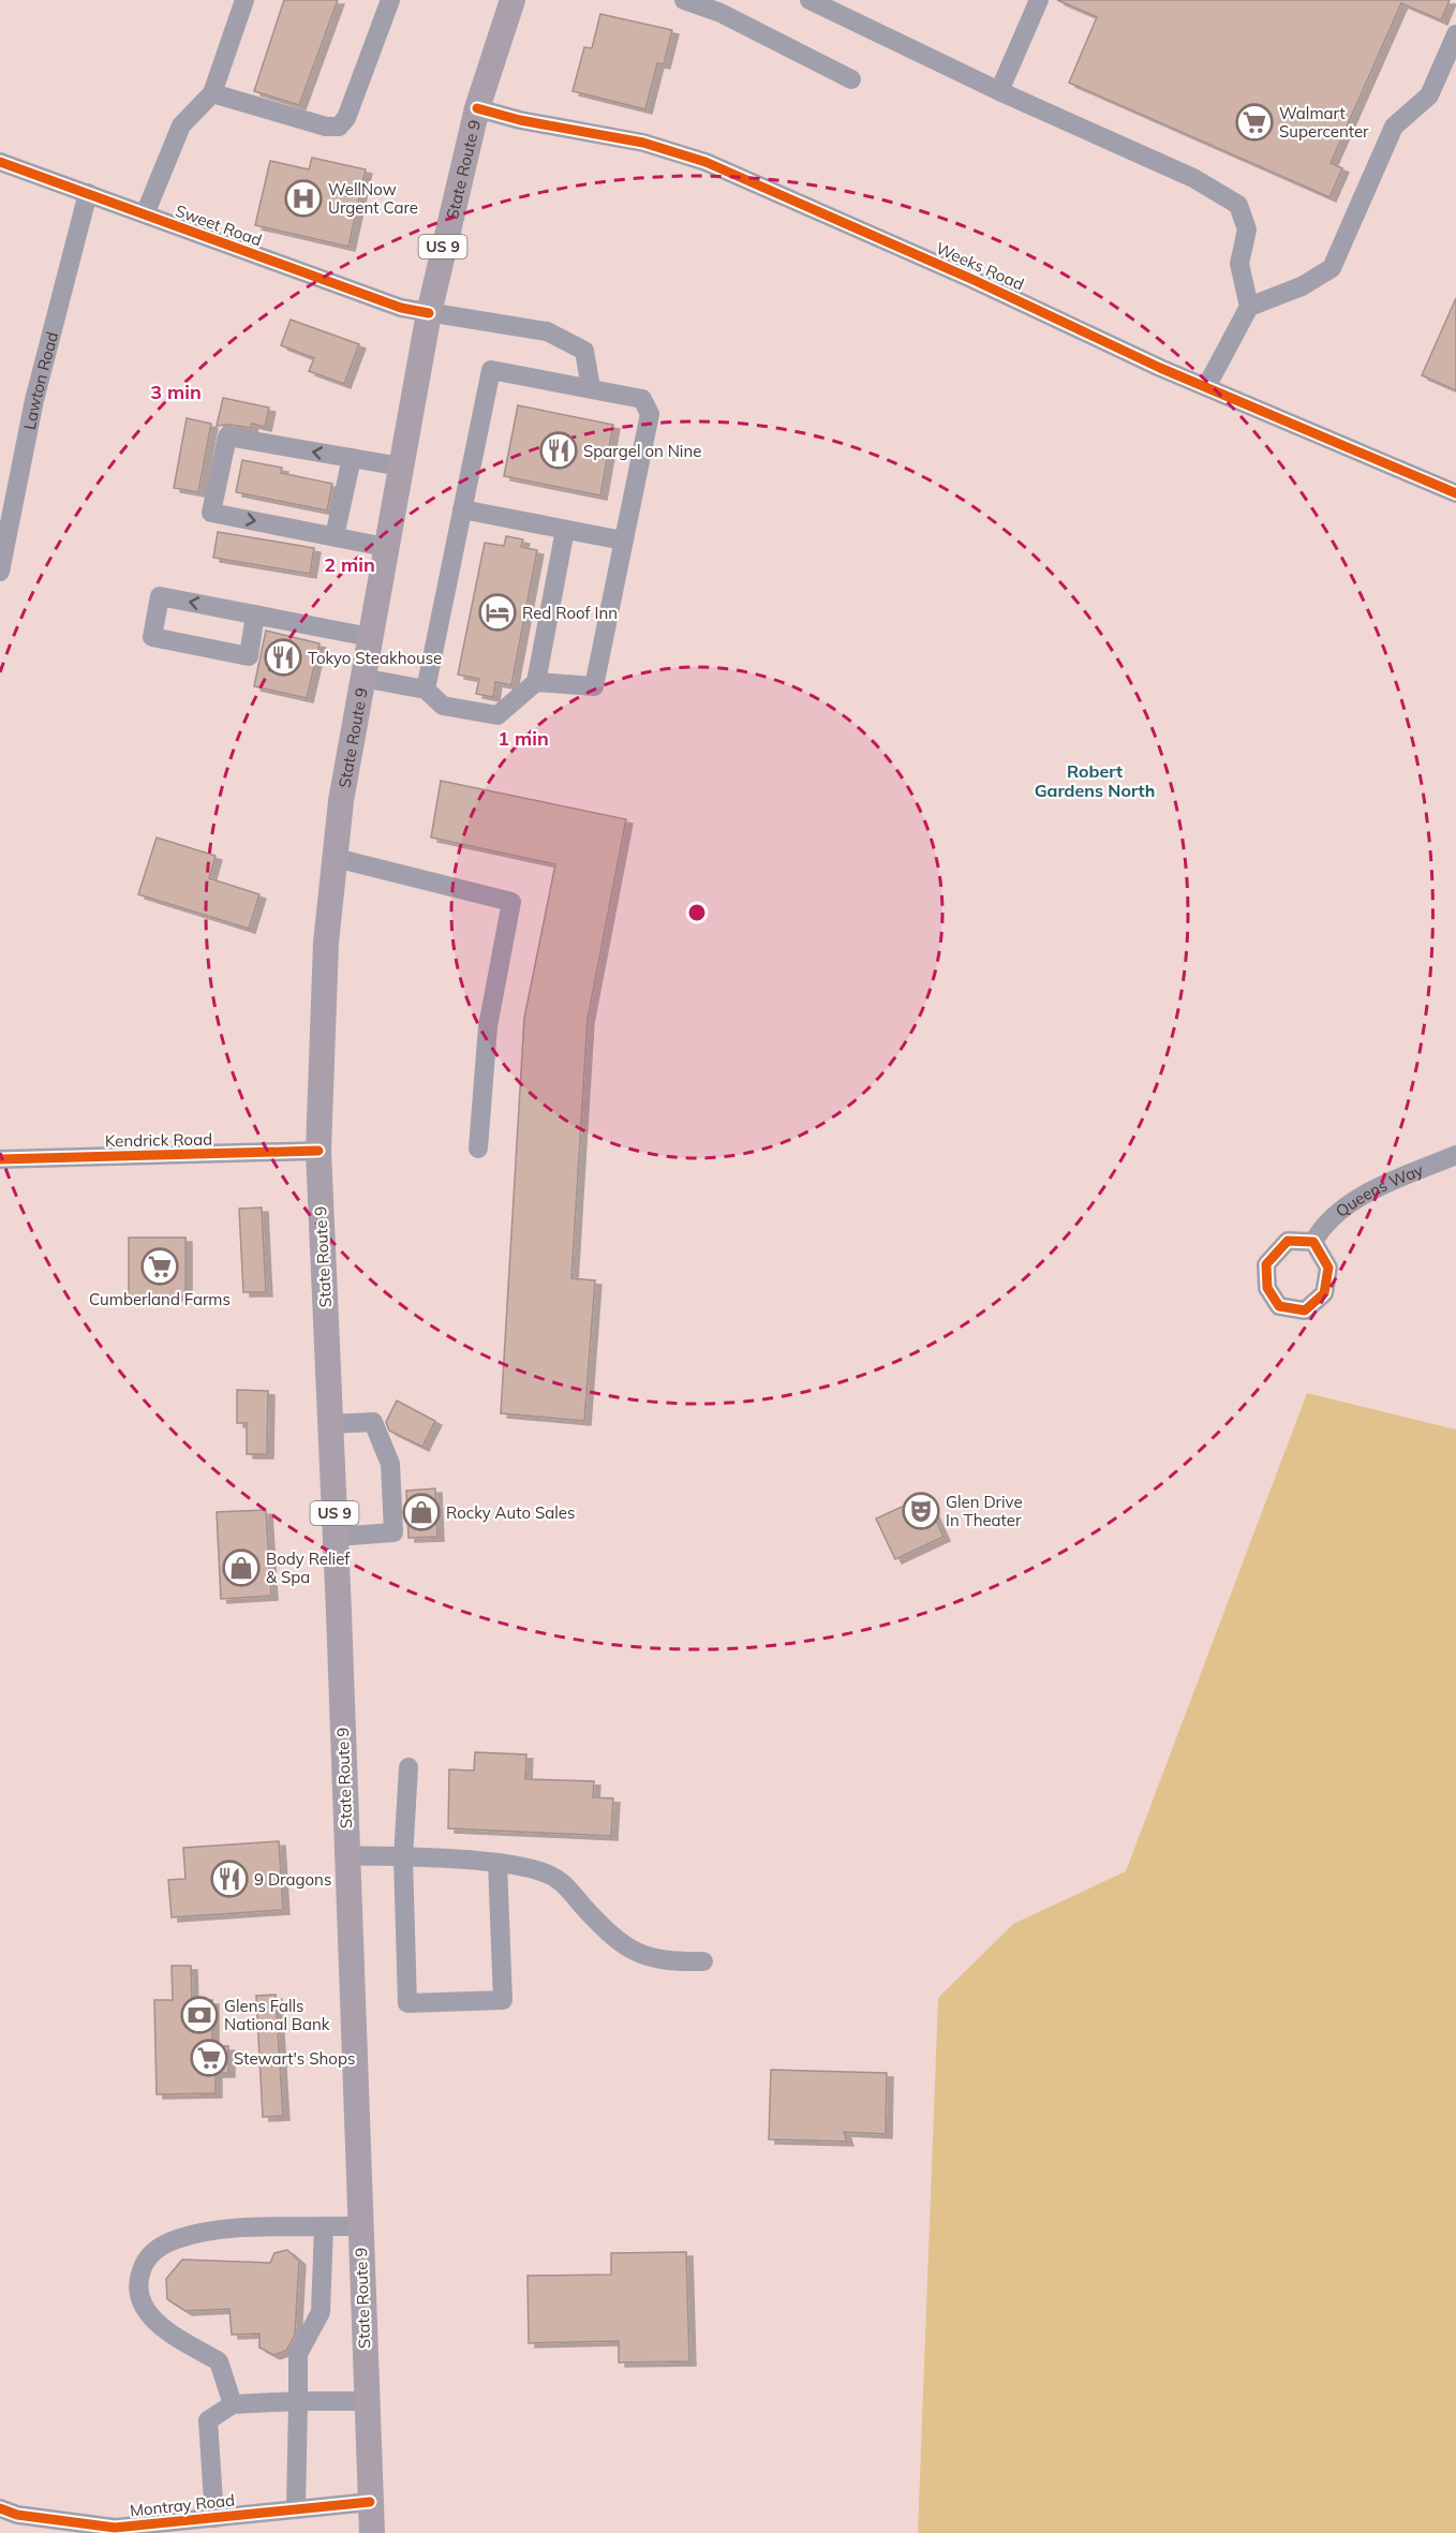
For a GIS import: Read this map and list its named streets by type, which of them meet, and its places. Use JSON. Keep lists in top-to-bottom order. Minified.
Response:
{"streets":{"main road":["State Route 9","US 9"],"street":["Sweet Road","Weeks Road","Lawton Road","Kendrick Road","Queens Way","Montray Road"]},"crossings":[["State Route 9","Sweet Road"],["State Route 9","Weeks Road"],["State Route 9","Kendrick Road"],["State Route 9","Montray Road"],["Sweet Road","Lawton Road"]],"districts":["Robert Gardens North"],"places":{"supermarket":["Walmart Supercenter","Cumberland Farms","Stewart's Shops"],"hospital":["WellNow Urgent Care"],"restaurant":["Spargel on Nine","Tokyo Steakhouse","9 Dragons"],"hotel":["Red Roof Inn"],"theatre":["Glen Drive In Theater"],"shop":["Rocky Auto Sales","Body Relief & Spa"],"bank":["Glens Falls National Bank"]},"rings":["3 min","2 min","1 min"]}
